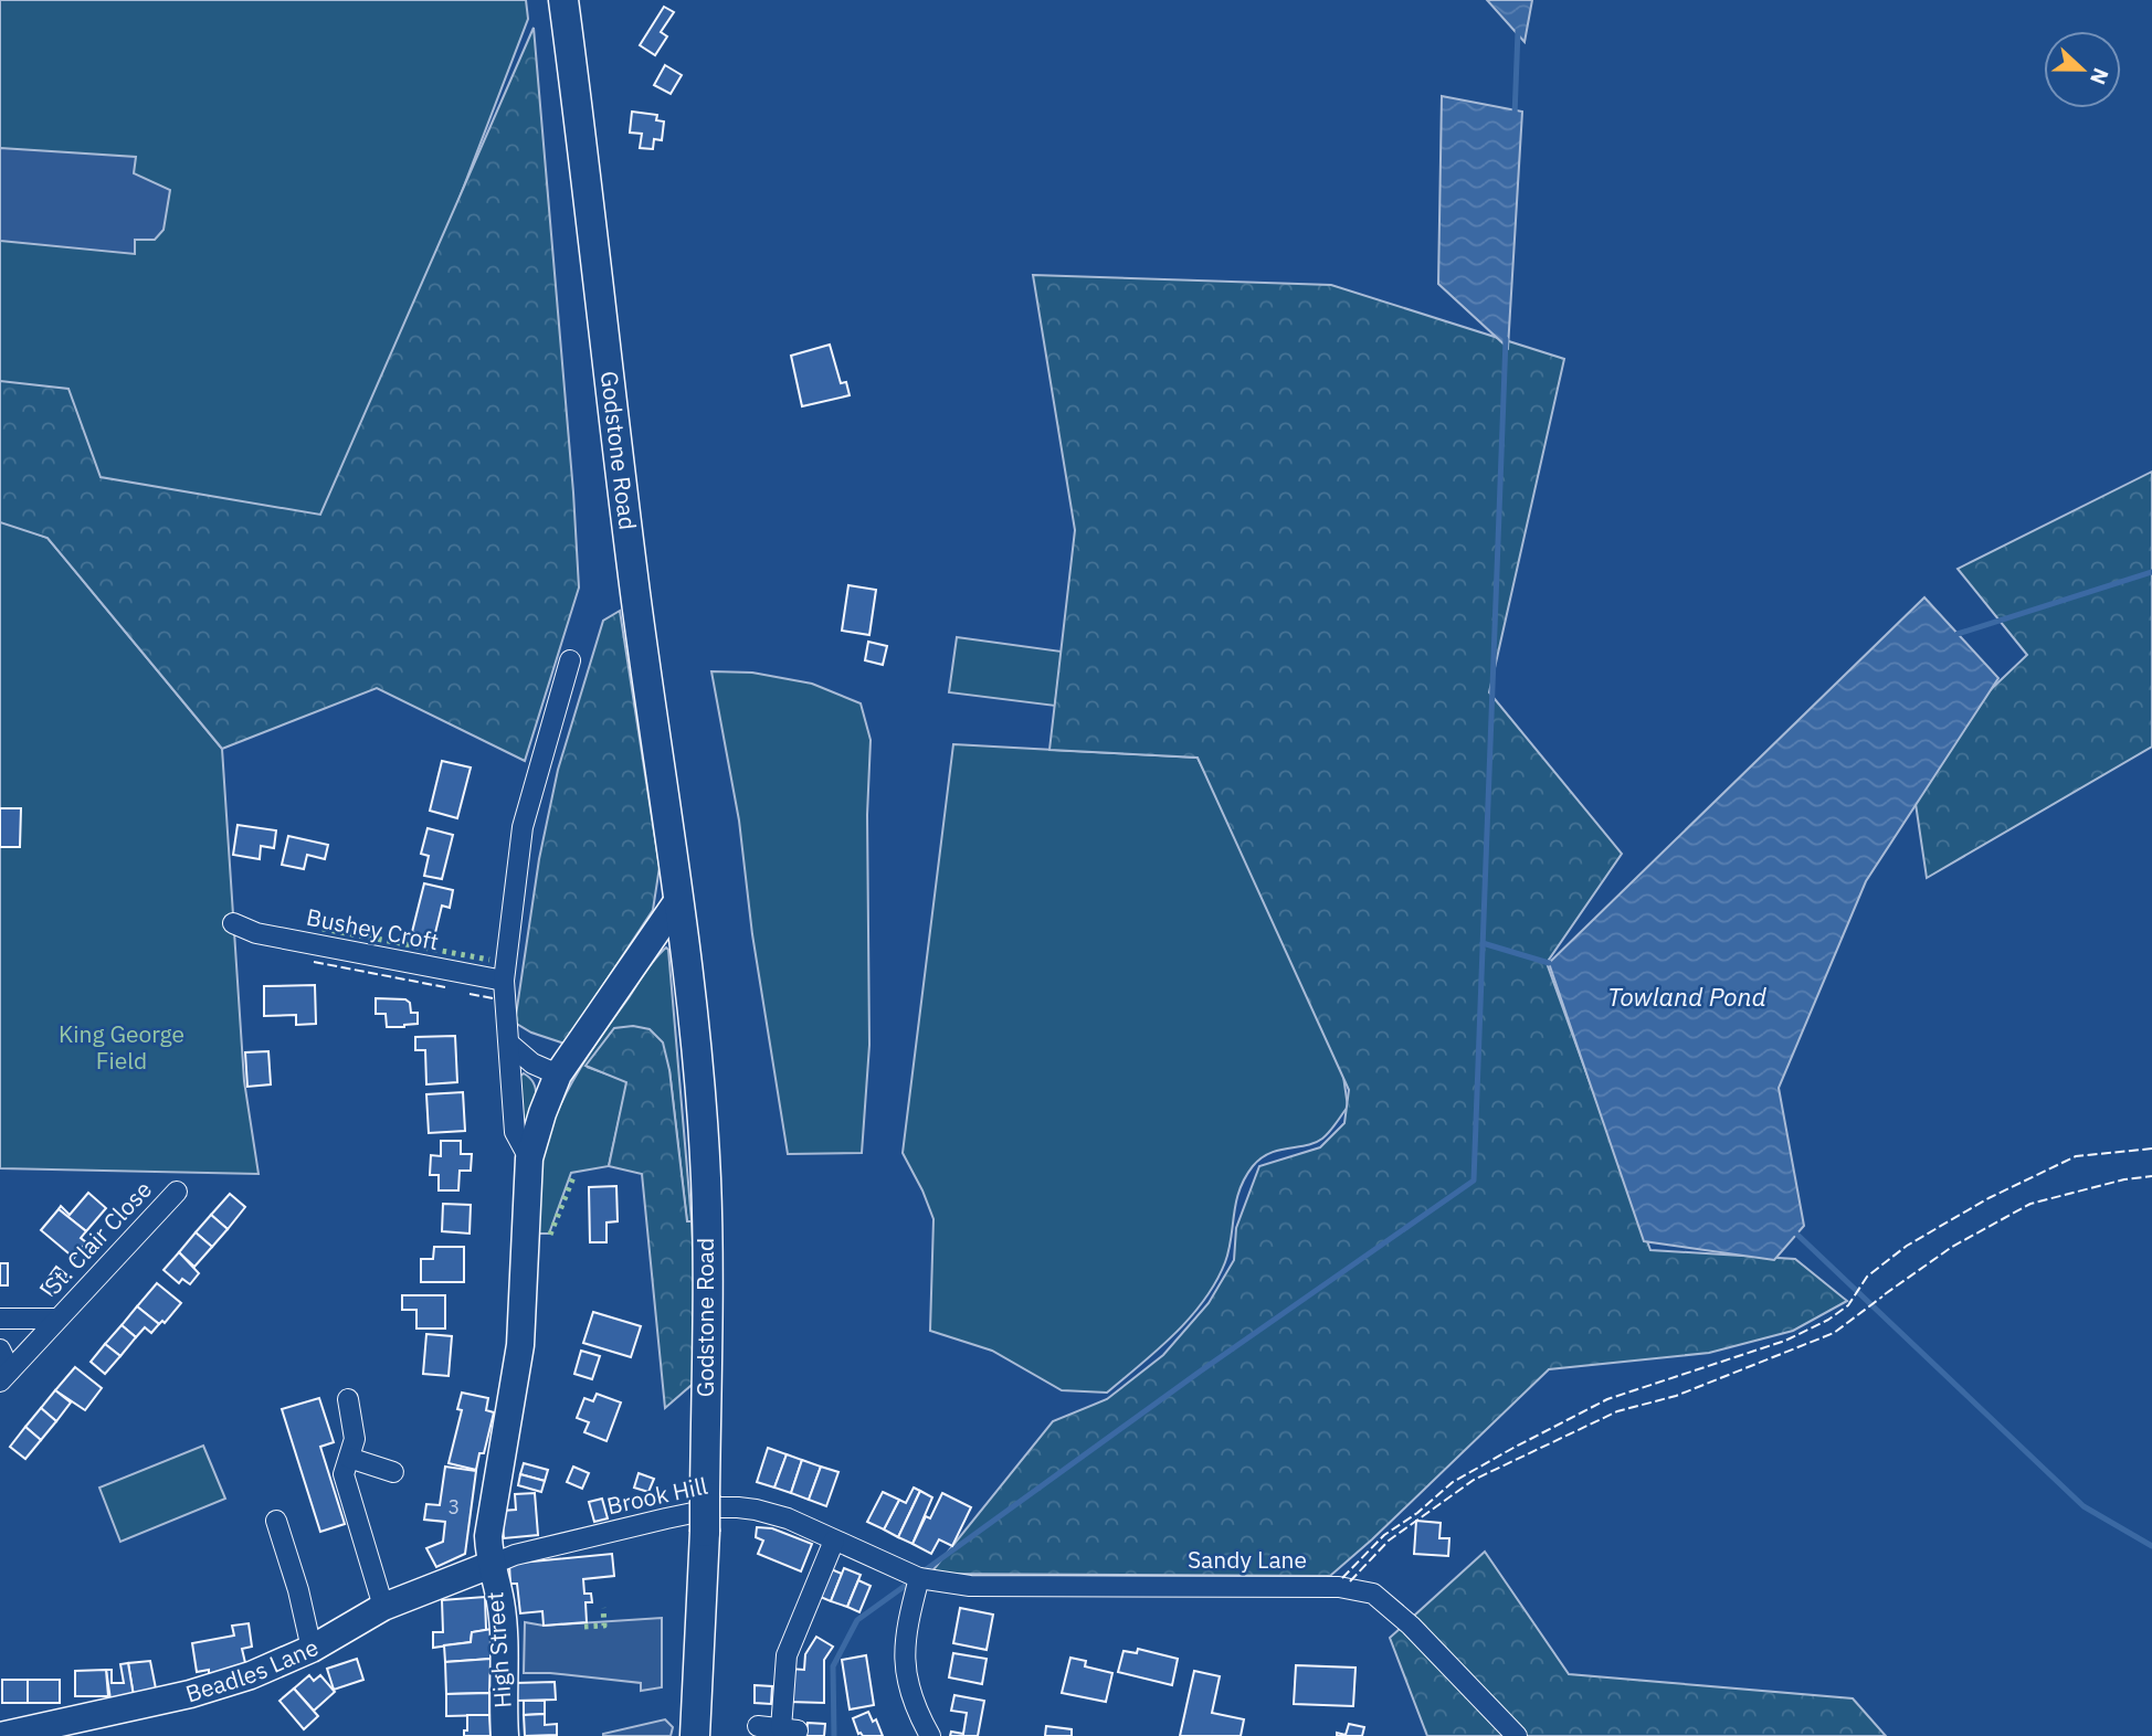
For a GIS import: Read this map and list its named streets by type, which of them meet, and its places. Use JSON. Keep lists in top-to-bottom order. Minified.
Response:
{"streets":{"main road":["Godstone Road"],"street":["Bushey Croft","St. Clair Close","Brook Hill","Sandy Lane","High Street","Beadles Lane"]},"crossings":[["Brook Hill","Sandy Lane"],["Brook Hill","High Street"],["Brook Hill","Beadles Lane"],["High Street","Beadles Lane"]],"water":["Towland Pond"],"parks":["King George Field"],"house_numbers":["3"],"north":"right"}
